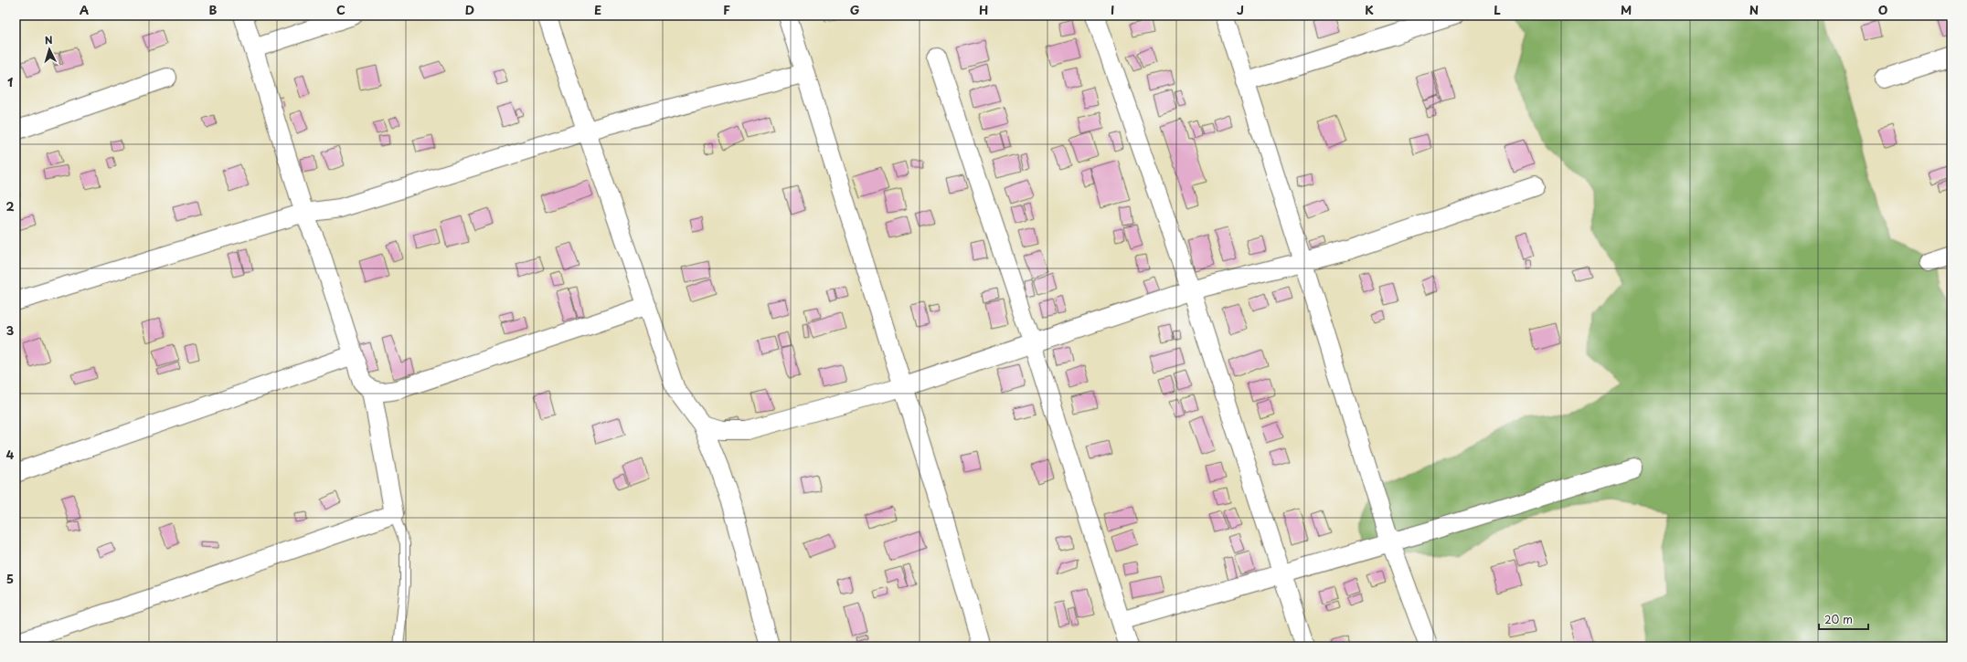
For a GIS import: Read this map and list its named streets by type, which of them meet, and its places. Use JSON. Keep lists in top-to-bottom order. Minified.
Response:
{"scale_bar":"20 m","north":"top","grid":{"columns":["A","B","C","D","E","F","G","H","I","J","K","L","M","N","O"],"rows":["1","2","3","4","5"]}}
